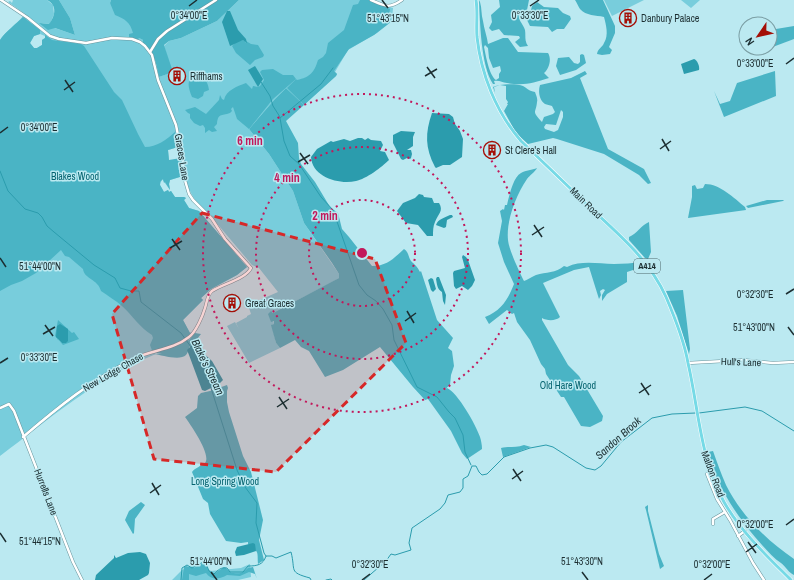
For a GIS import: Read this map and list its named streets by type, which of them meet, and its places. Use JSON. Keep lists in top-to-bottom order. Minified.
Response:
{"streets":{"main road":["Main Road","A414","Maldon Road"],"street":["Graces Lane","Hull's Lane","New Lodge Chase","Hurrells Lane"]},"crossings":[["Graces Lane","New Lodge Chase"],["Main Road","Hull's Lane"],["Main Road","Maldon Road"],["New Lodge Chase","Hurrells Lane"]],"water":["Blake's Stream","Sandon Brook"],"parks":["Blakes Wood","Old Hare Wood","Long Spring Wood"],"places":{"building":["Danbury Palace","Riffhams","St Clere's Hall","Great Graces"]},"north":"bottom left","coordinates":["0°34'00\"E","0°33'30\"E","51°43'15\"N","0°33'00\"E","51°44'00\"N","0°32'30\"E","51°43'00\"N","0°32'00\"E","51°44'15\"N","51°43'30\"N"],"rings":["6 min","4 min","2 min"]}
